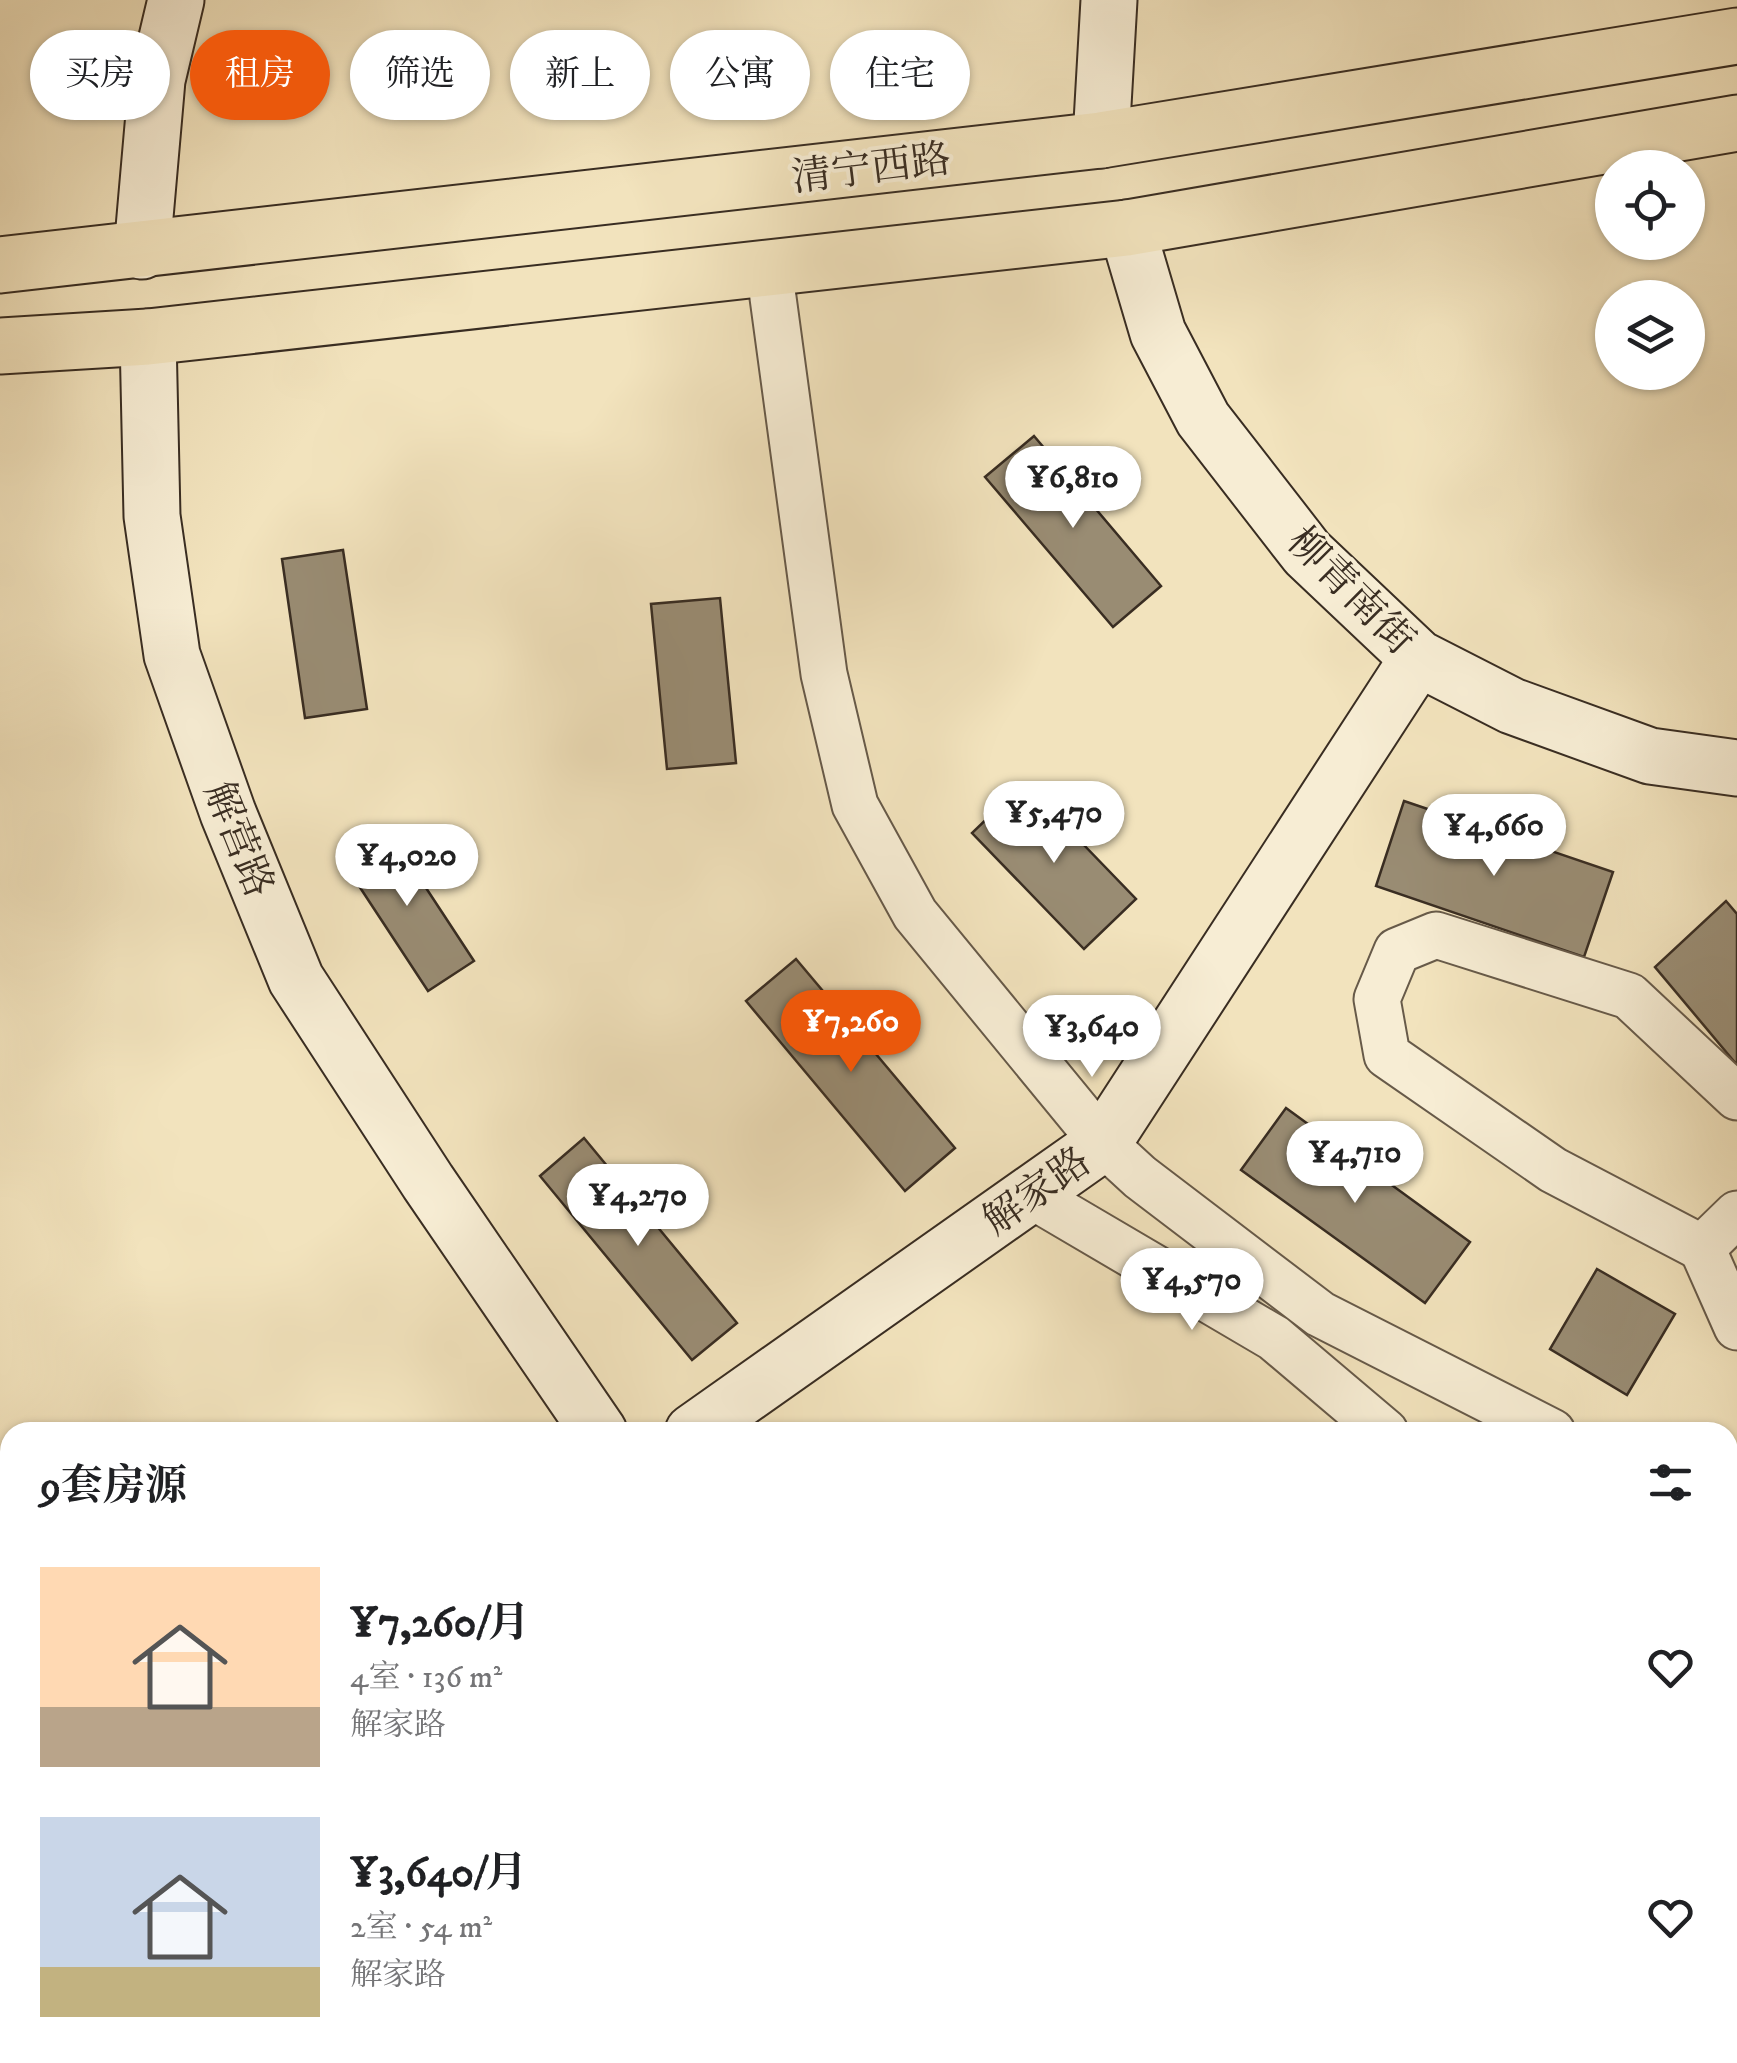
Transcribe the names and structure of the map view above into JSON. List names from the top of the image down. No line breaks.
{"streets":{"main road":["清宁西路"],"street":["柳青南街","解营路","解家路"]},"crossings":[["柳青南街","解家路"]],"page":{"chip":["买房","租房","筛选","新上","公寓","住宅"],"price":["¥6,810","¥5,470","¥4,660","¥4,020","¥7,260","¥3,640","¥4,710","¥4,270","¥4,570"],"heading":"9套房源","list":[{"name":"¥7,260/月","note":"4室 · 136 m² · 解家路"},{"name":"¥3,640/月","note":"2室 · 54 m² · 解家路"}]}}
